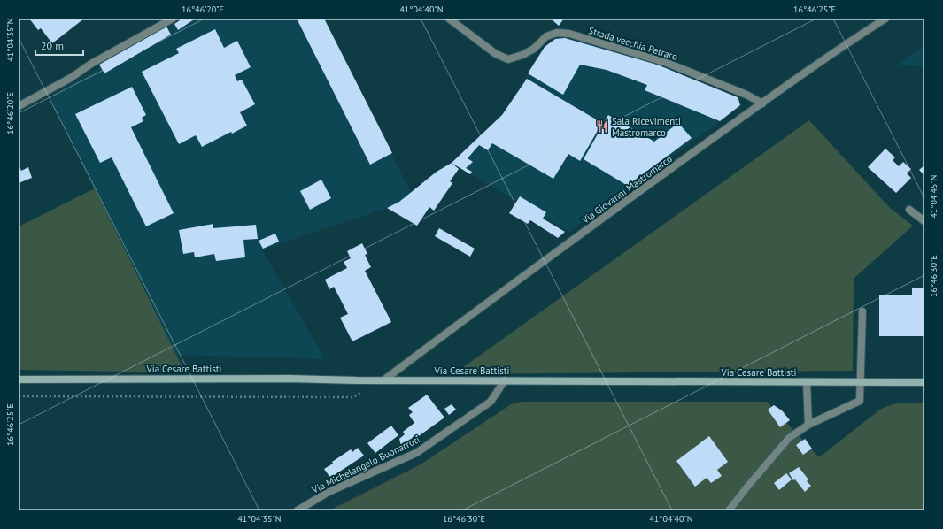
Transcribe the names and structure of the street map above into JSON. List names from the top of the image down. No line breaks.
{"streets":{"street":["Strada vecchia Petraro","Via Giovanni Mastromarco","Via Cesare Battisti","Via Michelangelo Buonarroti"]},"crossings":[["Strada vecchia Petraro","Via Giovanni Mastromarco"],["Via Giovanni Mastromarco","Via Cesare Battisti"],["Via Cesare Battisti","Via Michelangelo Buonarroti"]],"places":{"restaurant":["Sala Ricevimenti Mastromarco"]},"scale_bar":"20 m","coordinates":["16°46'20\"E","41°04'40\"N","16°46'25\"E","41°04'35\"N","41°04'45\"N","16°46'30\"E"]}
